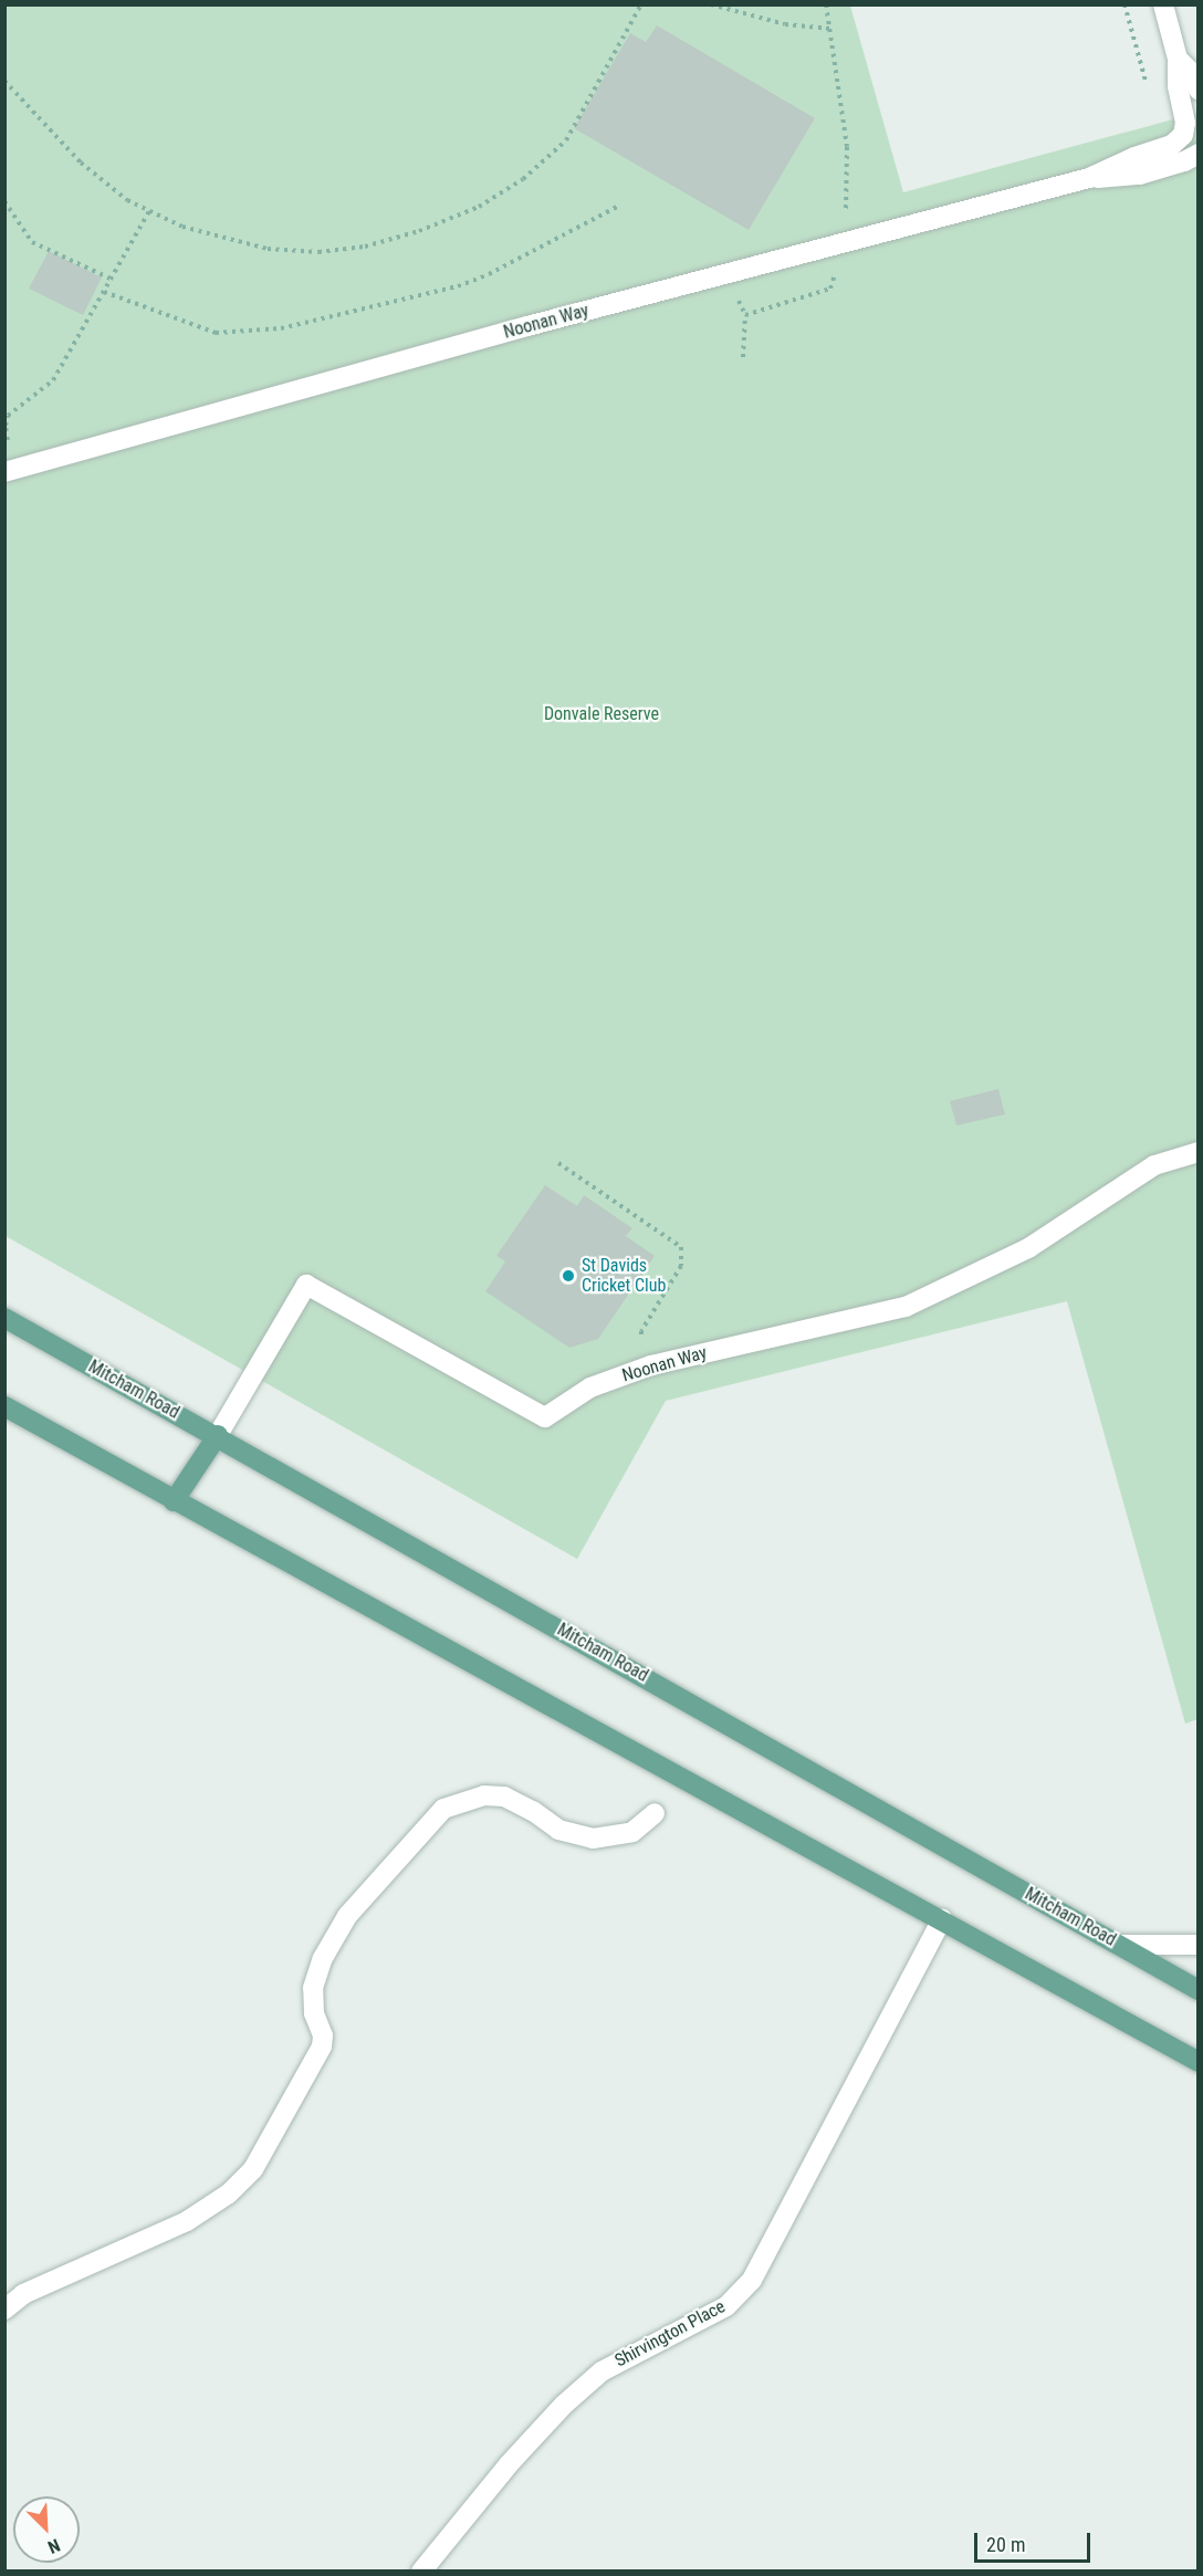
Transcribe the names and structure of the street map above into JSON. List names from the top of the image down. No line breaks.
{"streets":{"main road":["Mitcham Road"],"street":["Noonan Way","Shirvington Place"]},"crossings":[["Noonan Way","Mitcham Road"]],"parks":["Donvale Reserve"],"places":["St Davids Cricket Club"],"scale_bar":"20 m","north":"bottom right"}
